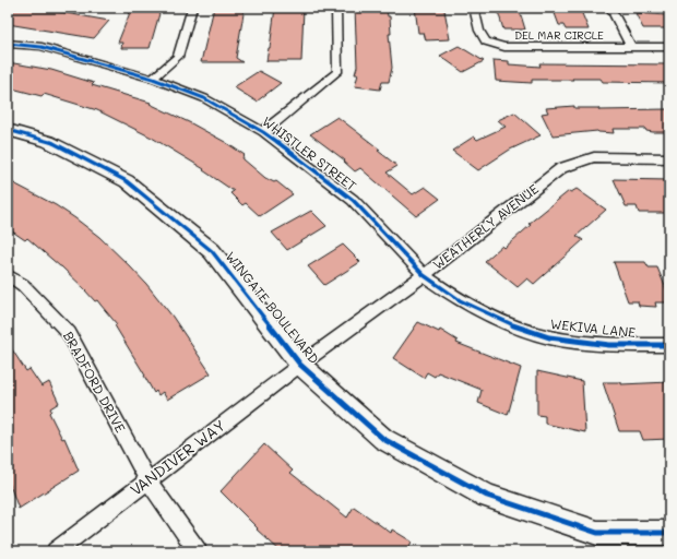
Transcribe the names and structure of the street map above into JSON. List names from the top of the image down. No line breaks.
{"streets":{"street":["DEL MAR CIRCLE","WHISTLER STREET","WEATHERLY AVENUE","WINGATE BOULEVARD","WEKIVA LANE","BRADFORD DRIVE","VANDIVER WAY"]},"crossings":[["WHISTLER STREET","WEATHERLY AVENUE"],["WHISTLER STREET","WEKIVA LANE"],["WEATHERLY AVENUE","WINGATE BOULEVARD"],["WEATHERLY AVENUE","WEKIVA LANE"],["WEATHERLY AVENUE","VANDIVER WAY"],["WINGATE BOULEVARD","VANDIVER WAY"],["BRADFORD DRIVE","VANDIVER WAY"]]}
